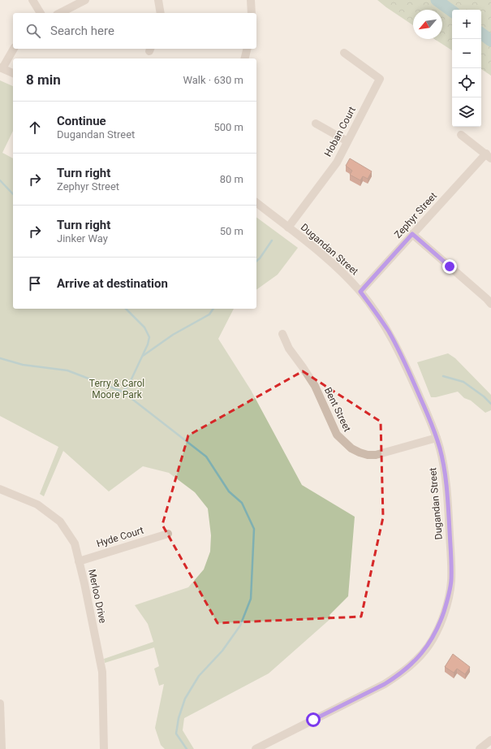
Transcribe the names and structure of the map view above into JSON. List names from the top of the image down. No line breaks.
{"streets":{"street":["Hoban Court","Zephyr Street","Dugandan Street","Bent Street","Hyde Court","Merloo Drive"]},"crossings":[["Hoban Court","Dugandan Street"],["Zephyr Street","Dugandan Street"],["Dugandan Street","Bent Street"],["Hyde Court","Merloo Drive"]],"parks":["Terry & Carol Moore Park"],"north":"bottom left","page":{"map_buttons":["+","−"],"search":"Search here","heading":["8 min","Walk · 630 m"],"list":[["Continue","Dugandan Street","500 m"],["Turn right","Zephyr Street","80 m"],["Turn right","Jinker Way","50 m"],"Arrive at destination"]}}
